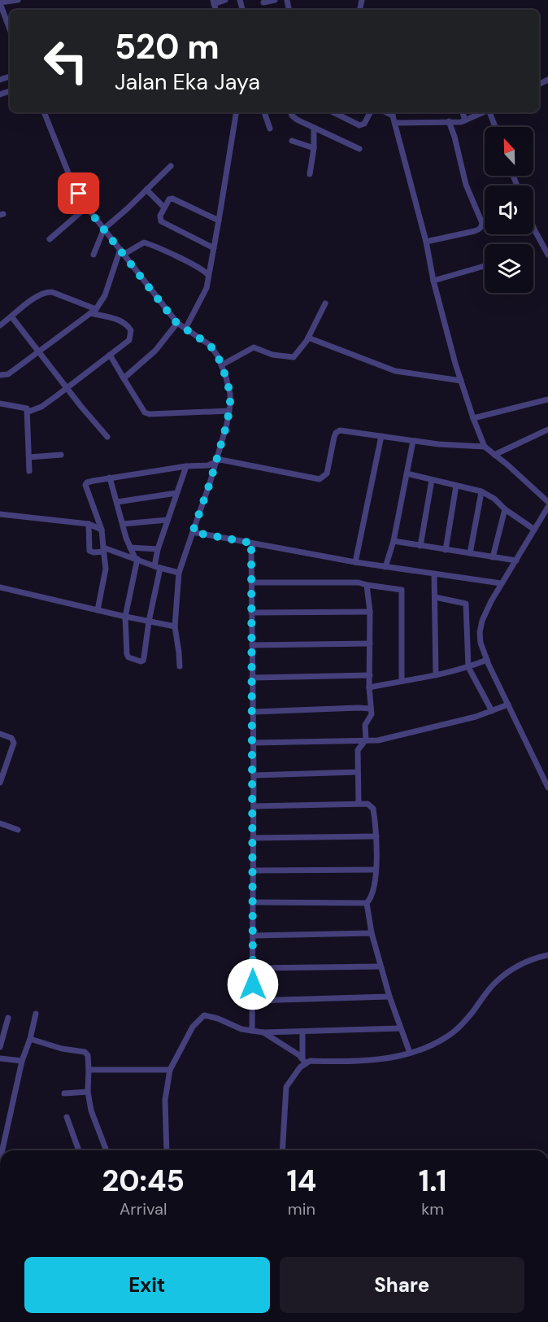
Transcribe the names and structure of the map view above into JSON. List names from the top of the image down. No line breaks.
{"north":"top","page":{"turn":["520 m","Jalan Eka Jaya"],"eta":["20:45","Arrival","14","min","1.1","km"],"buttons":["Exit","Share"]}}
